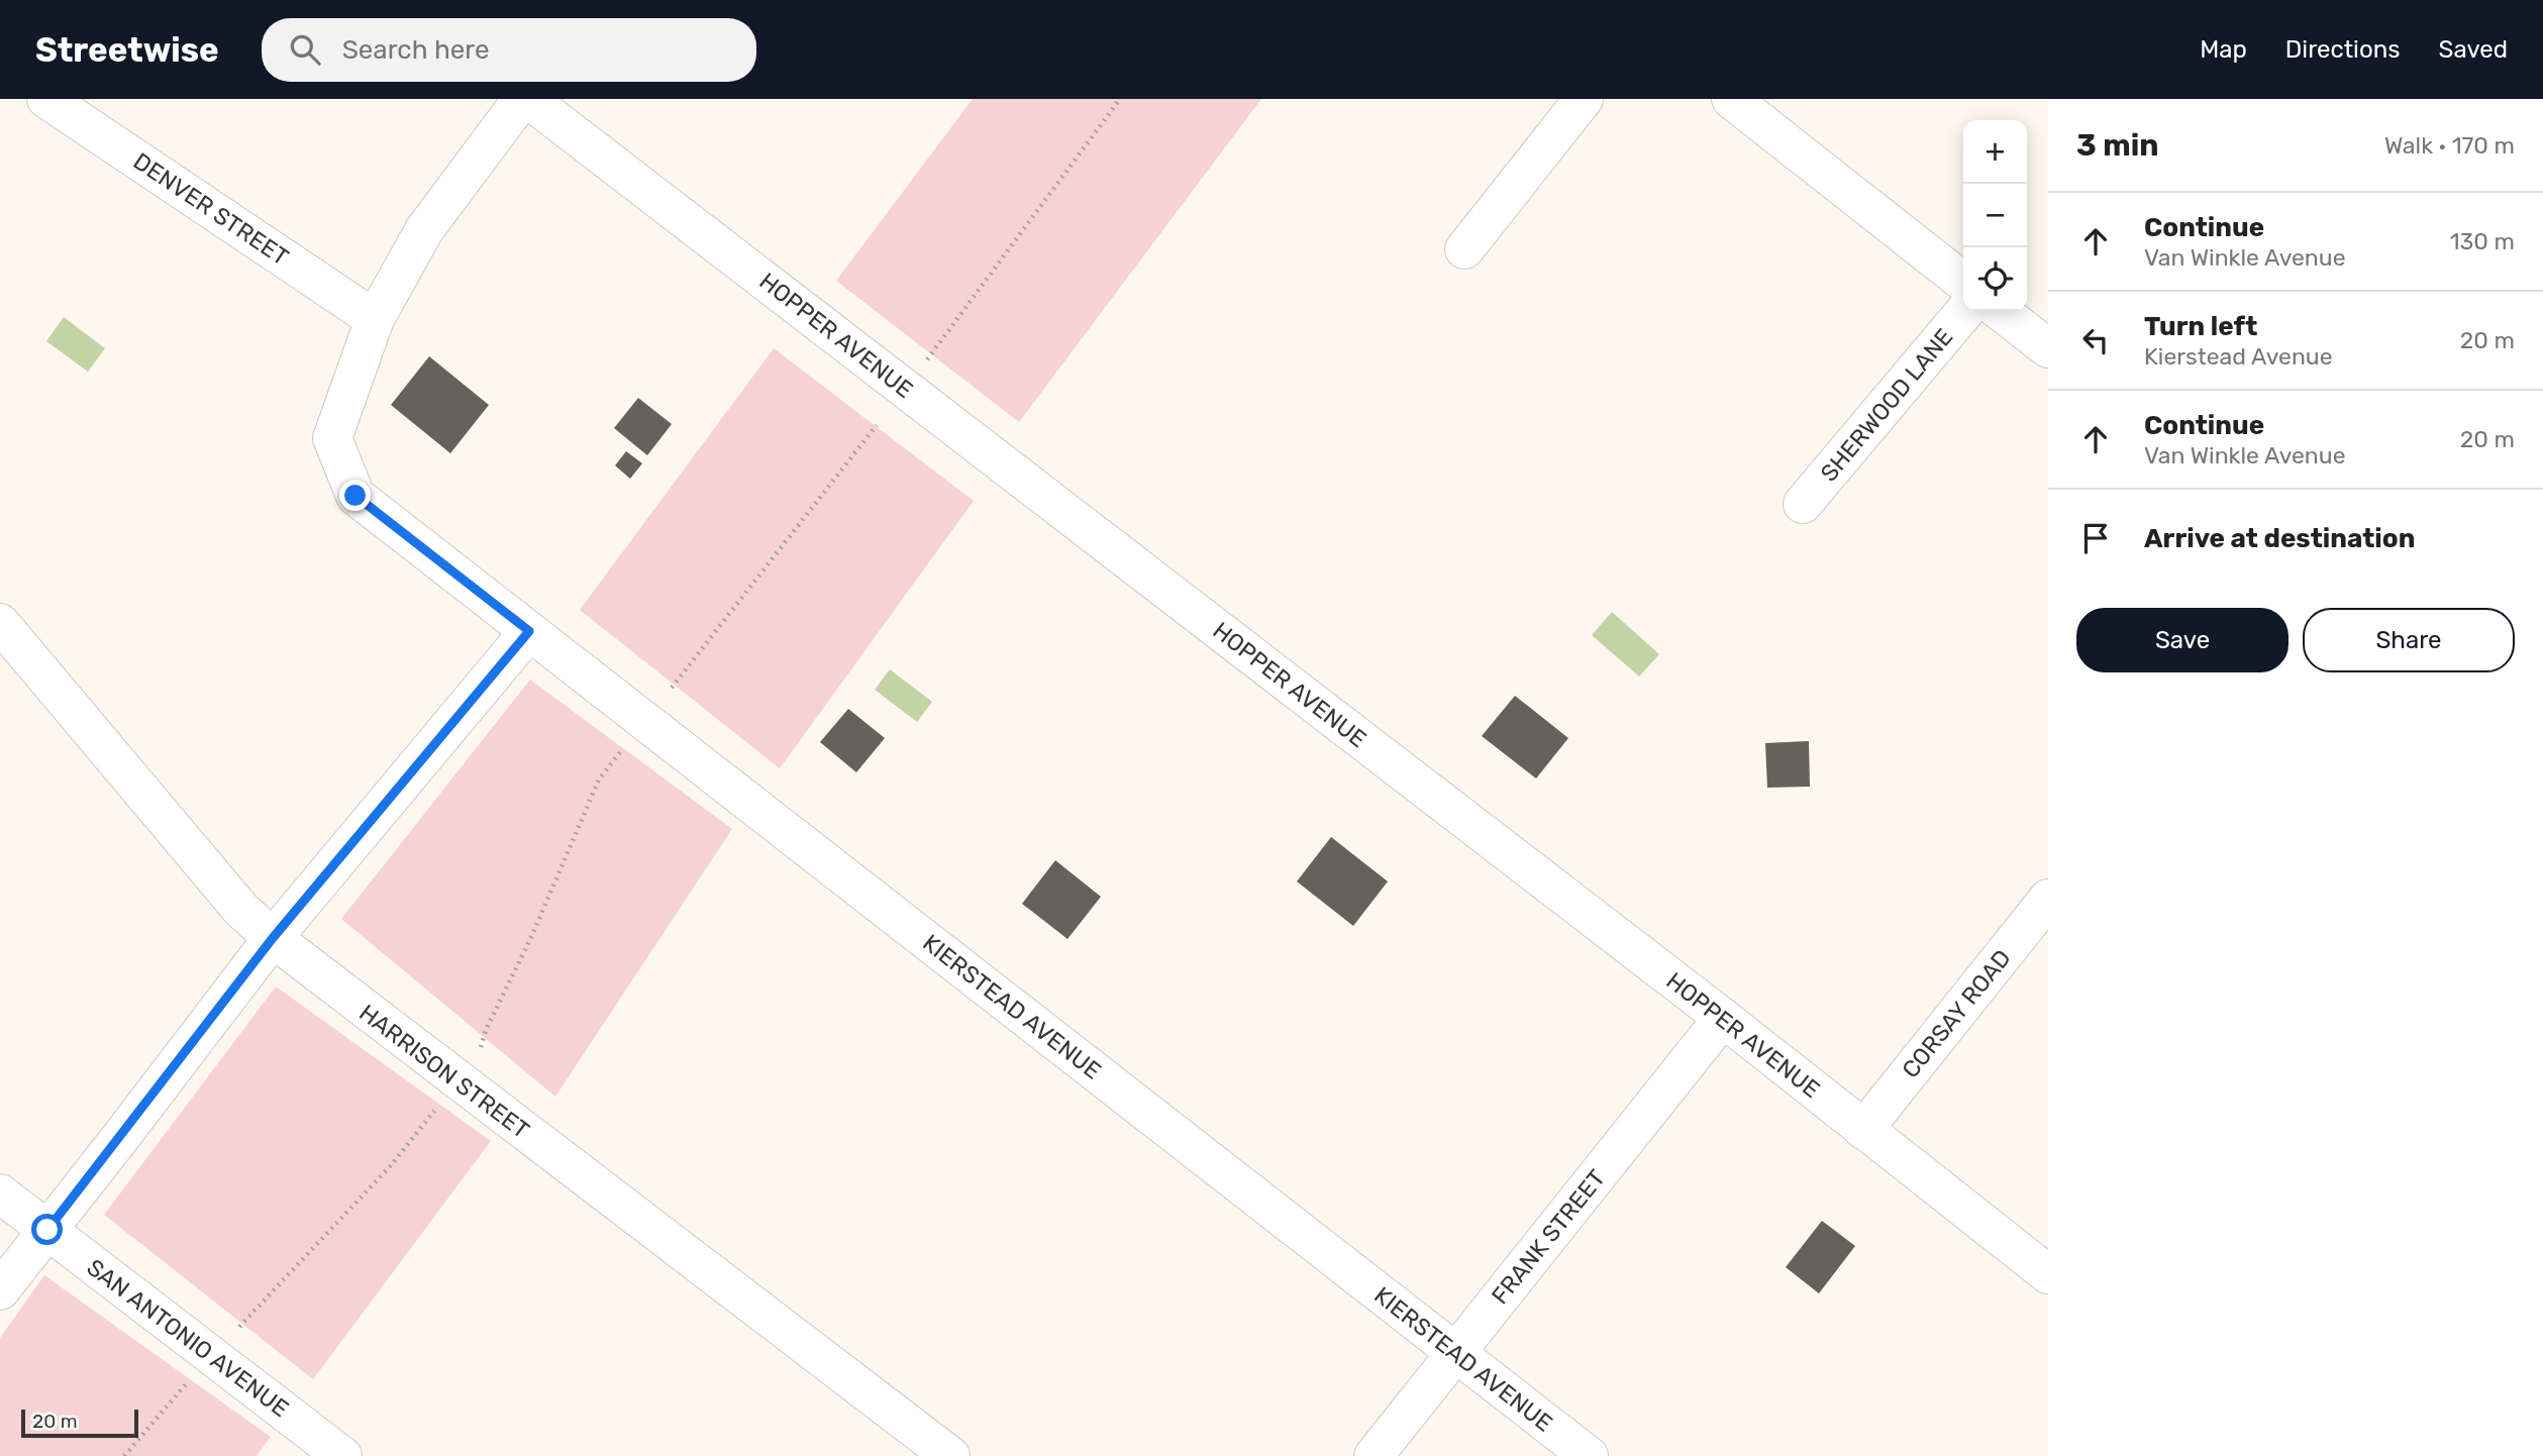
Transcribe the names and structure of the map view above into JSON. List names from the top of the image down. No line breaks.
{"streets":{"street":["DENVER STREET","HOPPER AVENUE","SHERWOOD LANE","KIERSTEAD AVENUE","CORSAY ROAD","HARRISON STREET","FRANK STREET","SAN ANTONIO AVENUE"]},"crossings":[["DENVER STREET","KIERSTEAD AVENUE"],["HOPPER AVENUE","CORSAY ROAD"],["HOPPER AVENUE","FRANK STREET"],["KIERSTEAD AVENUE","FRANK STREET"]],"scale_bar":"20 m","page":{"header":"Streetwise","search":"Search here","nav":["Map","Directions","Saved"],"heading":["3 min","Walk · 170 m"],"map_buttons":["+","−"],"list":[["Continue","Van Winkle Avenue","130 m"],["Turn left","Kierstead Avenue","20 m"],["Continue","Van Winkle Avenue","20 m"],"Arrive at destination"],"buttons":["Save","Share"],"scale":"20 m"}}
